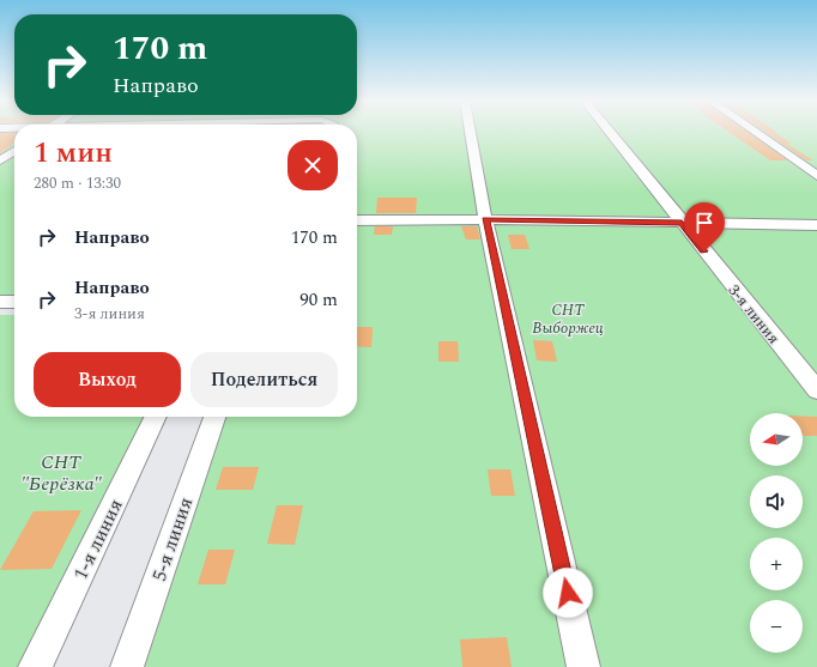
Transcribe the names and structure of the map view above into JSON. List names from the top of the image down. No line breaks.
{"streets":{"street":["3-я линия","1-я линия","5-я линия"]},"parks":["СНТ Выборжец","СНТ \"Берёзка\""],"north":"left","page":{"turn":["170 m","Направо"],"heading":["1 мин","280 m · 13:30"],"list":[{"name":"Направо","value":"170 m"},{"name":"Направо","note":"3-я линия","value":"90 m"}],"buttons":["Выход","Поделиться"],"map_buttons":["+","−"]}}
